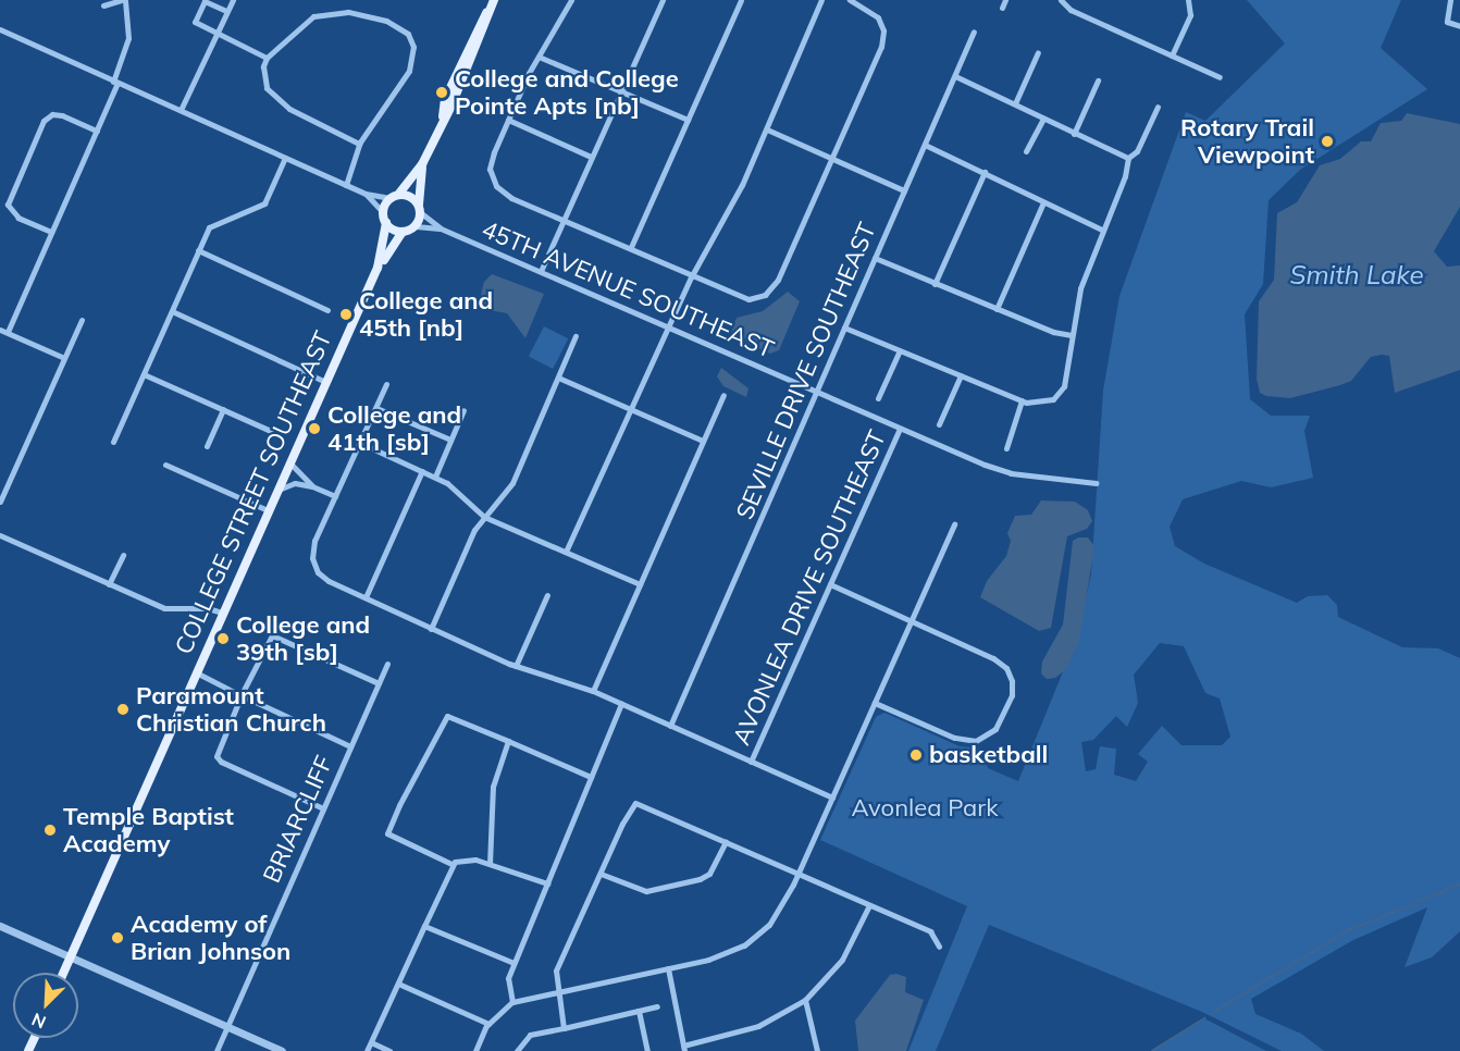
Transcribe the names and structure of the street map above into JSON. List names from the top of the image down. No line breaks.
{"streets":{"main road":["COLLEGE STREET SOUTHEAST"],"street":["45TH AVENUE SOUTHEAST","SEVILLE DRIVE SOUTHEAST","AVONLEA DRIVE SOUTHEAST","BRIARCLIFF"]},"crossings":[["45TH AVENUE SOUTHEAST","SEVILLE DRIVE SOUTHEAST"],["45TH AVENUE SOUTHEAST","COLLEGE STREET SOUTHEAST"],["45TH AVENUE SOUTHEAST","AVONLEA DRIVE SOUTHEAST"]],"water":["Smith Lake"],"parks":["Avonlea Park"],"places":["College and College Pointe Apts [nb]","Rotary Trail Viewpoint","College and 45th [nb]","College and 41th [sb]","College and 39th [sb]","Paramount Christian Church","basketball","Temple Baptist Academy","Academy of Brian Johnson"],"north":"bottom left"}
